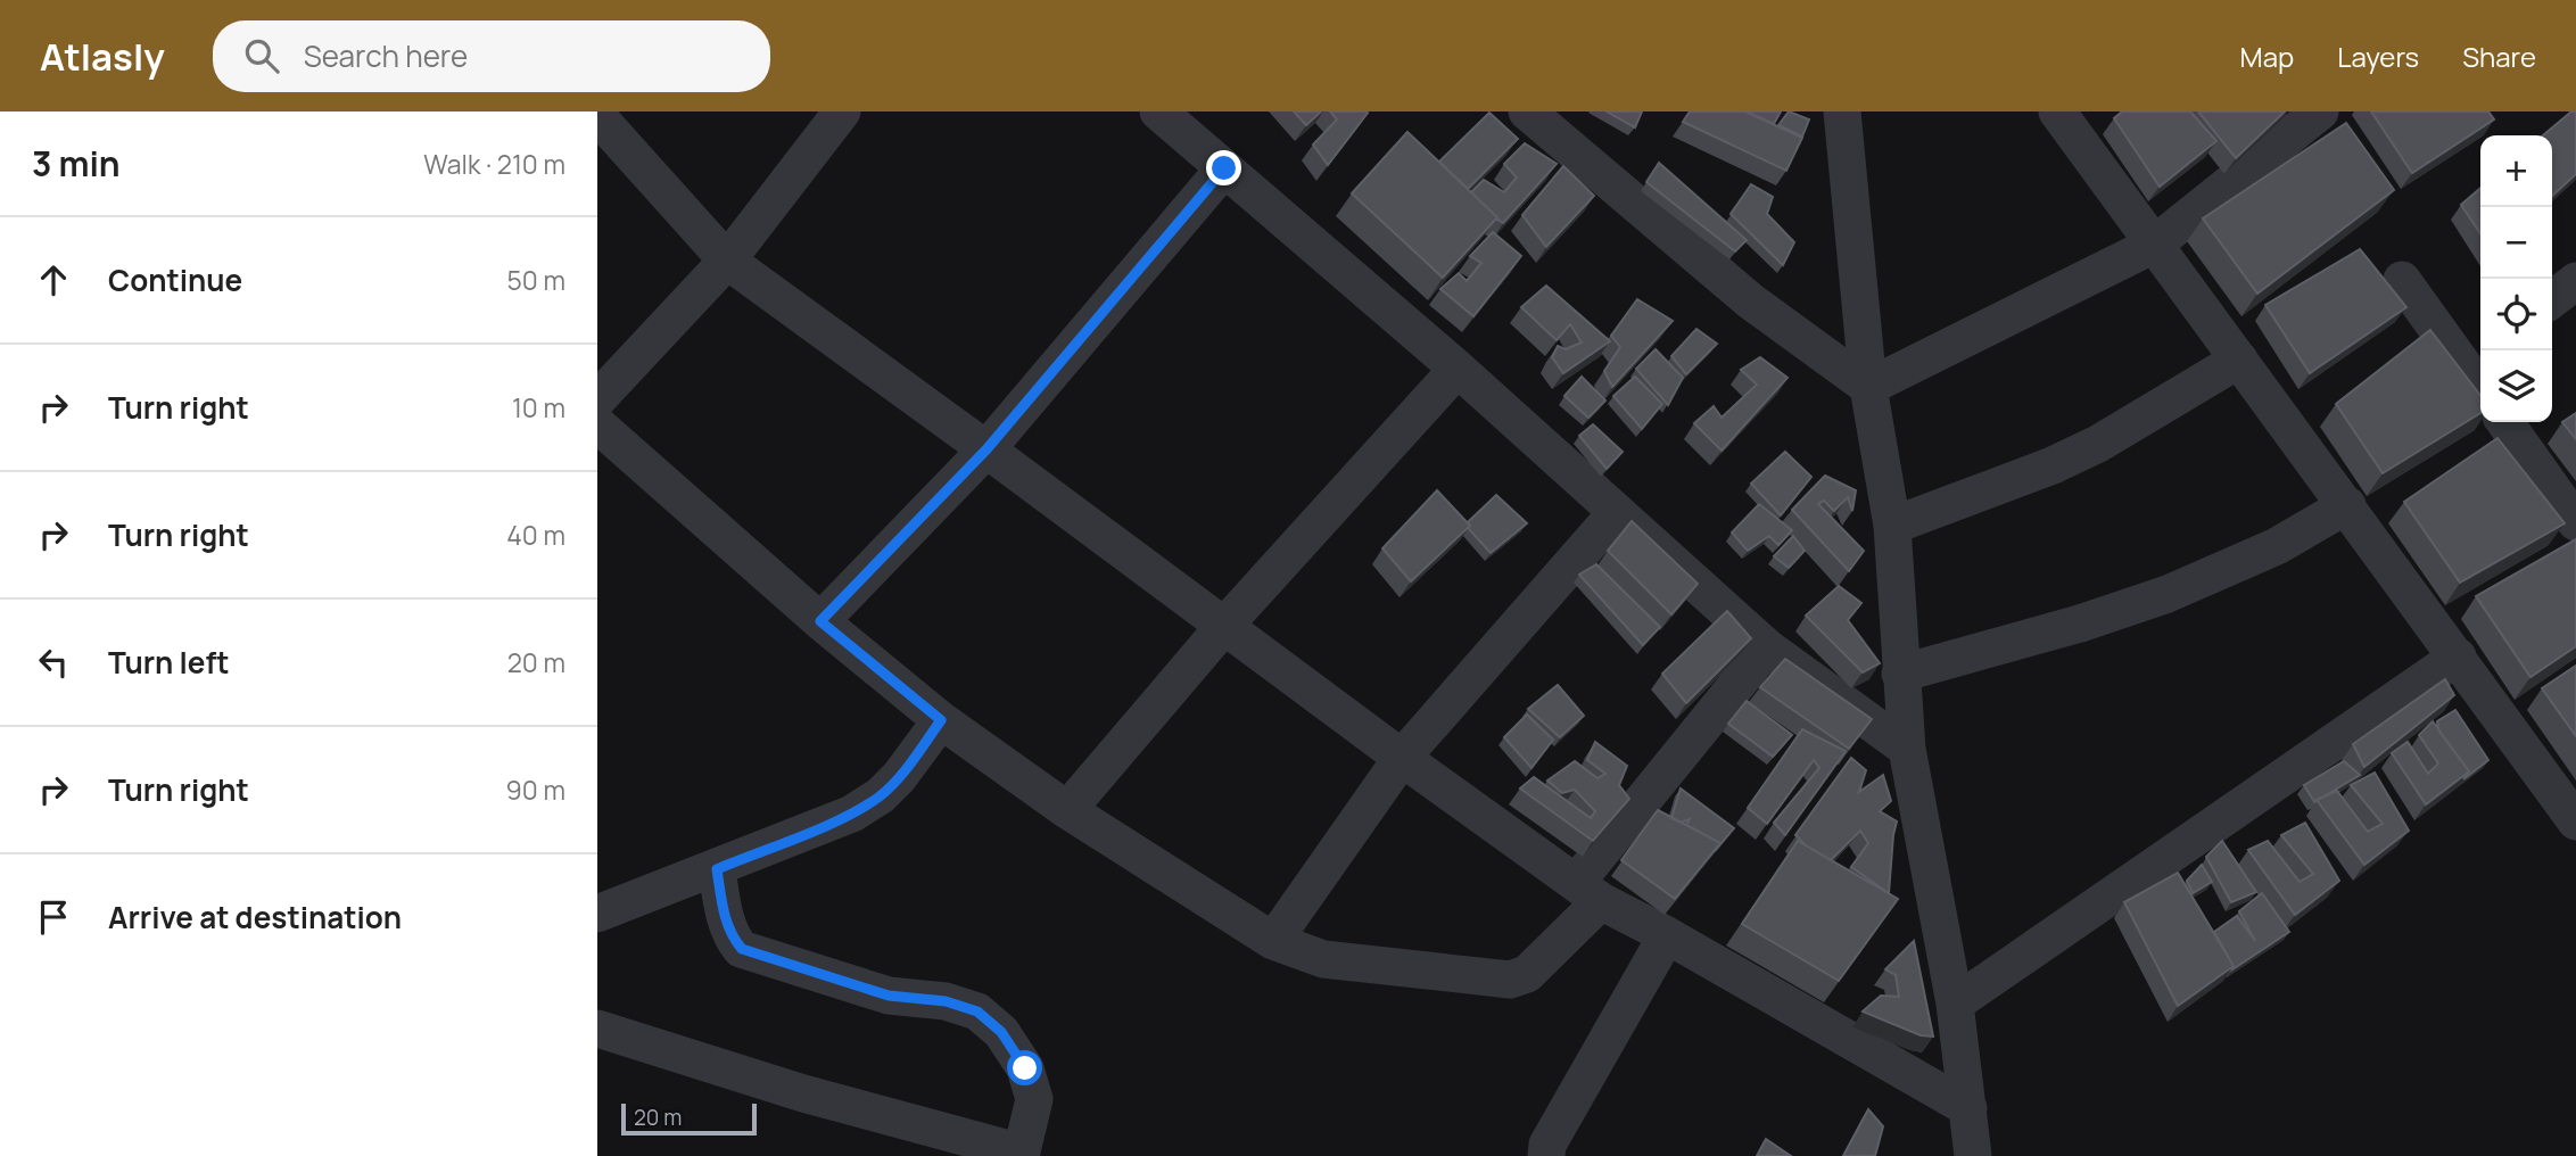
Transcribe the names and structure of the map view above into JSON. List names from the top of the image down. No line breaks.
{"scale_bar":"20 m","page":{"header":"Atlasly","search":"Search here","nav":["Map","Layers","Share"],"heading":["3 min","Walk · 210 m"],"map_buttons":["+","−"],"list":[["Continue","50 m"],["Turn right","10 m"],["Turn right","40 m"],["Turn left","20 m"],["Turn right","90 m"],"Arrive at destination"],"scale":"20 m"}}
